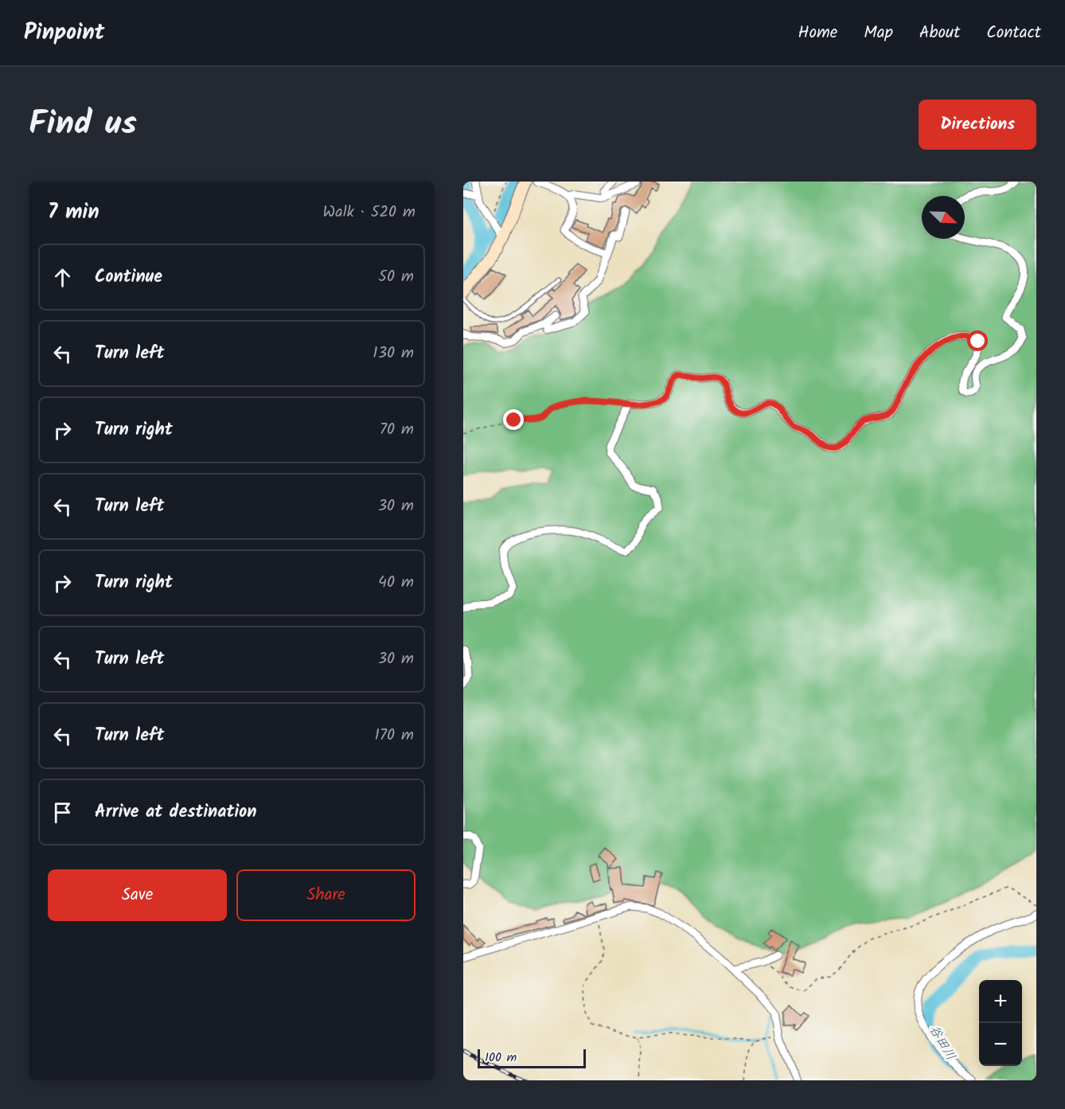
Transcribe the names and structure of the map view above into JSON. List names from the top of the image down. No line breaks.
{"water":["谷田川"],"scale_bar":"100 m","north":"bottom right","page":{"header":"Pinpoint","nav":["Home","Map","About","Contact"],"title":"Find us","buttons":["Directions",["Save","Share"]],"heading":["7 min","Walk · 520 m"],"list":[["Continue","50 m"],["Turn left","130 m"],["Turn right","70 m"],["Turn left","30 m"],["Turn right","40 m"],["Turn left","30 m"],["Turn left","170 m"],"Arrive at destination"],"map_buttons":["+","−"],"scale":"100 m"}}
